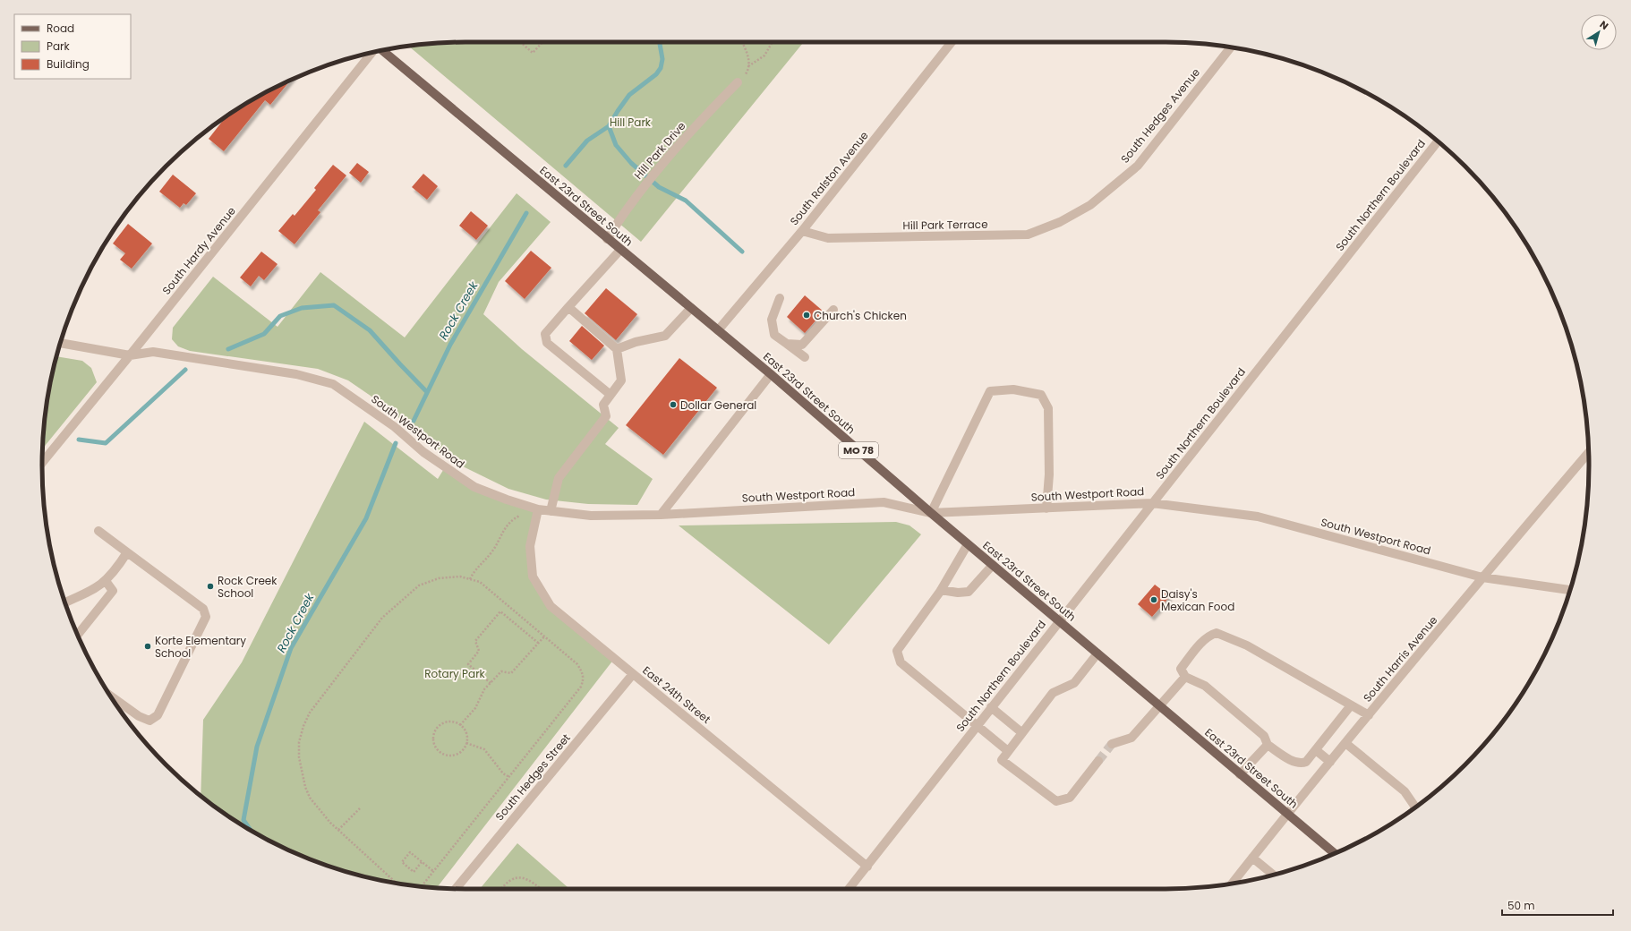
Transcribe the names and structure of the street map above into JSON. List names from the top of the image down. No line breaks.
{"streets":{"main road":["East 23rd Street South","MO 78"],"street":["South Hedges Avenue","Hill Park Drive","South Ralston Avenue","South Northern Boulevard","Hill Park Terrace","South Hardy Avenue","South Westport Road","South Harris Avenue","East 24th Street","South Hedges Street"]},"crossings":[["South Hedges Avenue","Hill Park Terrace"],["Hill Park Drive","East 23rd Street South"],["South Ralston Avenue","East 23rd Street South"],["South Ralston Avenue","Hill Park Terrace"],["South Northern Boulevard","East 23rd Street South"],["South Northern Boulevard","South Westport Road"],["South Northern Boulevard","East 24th Street"],["East 23rd Street South","South Westport Road"],["East 23rd Street South","South Harris Avenue"],["South Hardy Avenue","South Westport Road"],["South Westport Road","South Harris Avenue"],["South Westport Road","East 24th Street"],["East 24th Street","South Hedges Street"]],"water":["Rock Creek"],"parks":["Hill Park","Rotary Park"],"places":["Church's Chicken","Dollar General","Rock Creek School","Daisy's Mexican Food","Korte Elementary School"],"legend":["Road","Park","Building"],"scale_bar":"50 m","north":"top right"}
